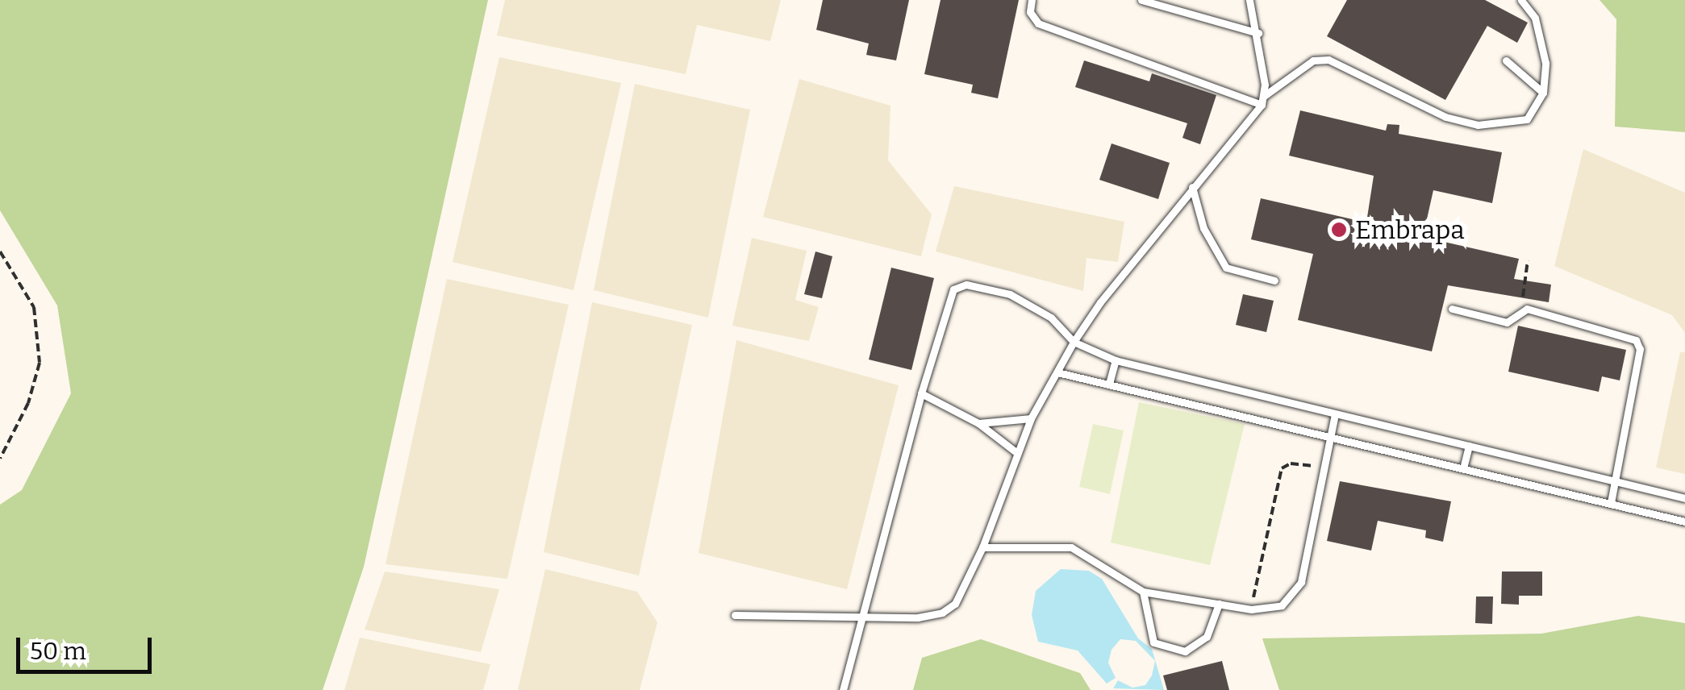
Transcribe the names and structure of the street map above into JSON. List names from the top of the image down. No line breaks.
{"places":["Embrapa"],"scale_bar":"50 m"}
